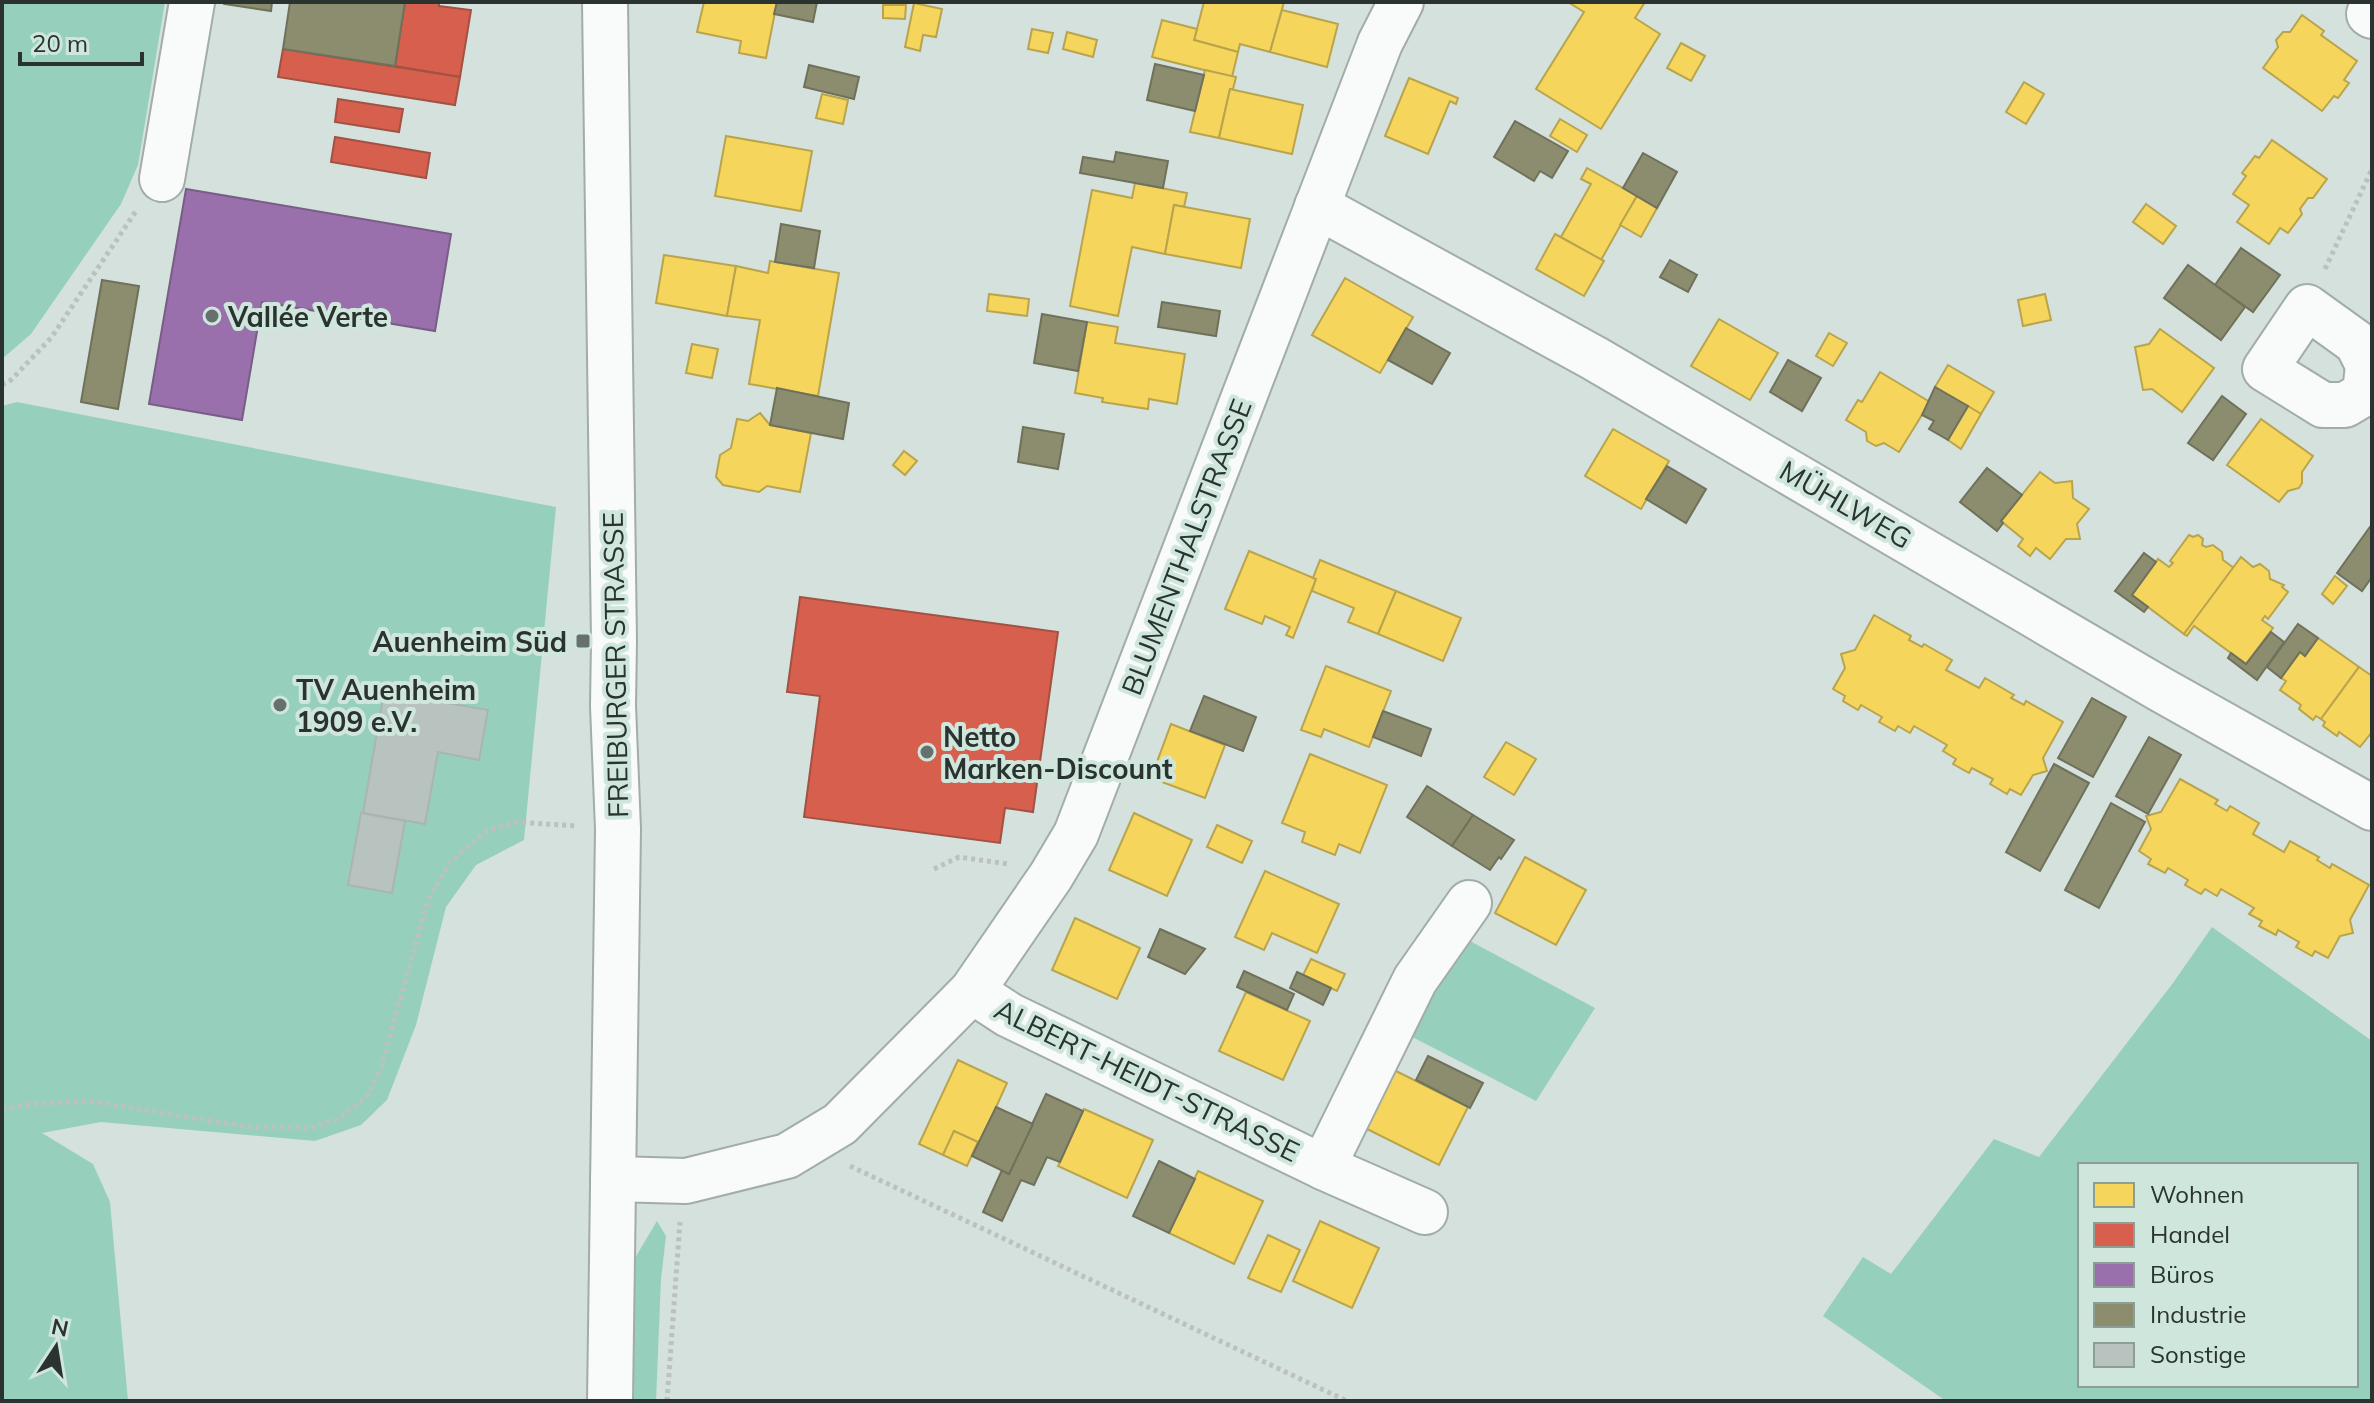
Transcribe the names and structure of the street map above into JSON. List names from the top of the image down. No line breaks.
{"streets":{"street":["MÜHLWEG","BLUMENTHALSTRASSE","FREIBURGER STRASSE","ALBERT-HEIDT-STRASSE"]},"crossings":[["MÜHLWEG","BLUMENTHALSTRASSE"],["BLUMENTHALSTRASSE","FREIBURGER STRASSE"],["BLUMENTHALSTRASSE","ALBERT-HEIDT-STRASSE"]],"places":{"other":["Vallée Verte","TV Auenheim 1909 e.V.","Netto Marken-Discount"],"transit":["Auenheim Süd"]},"legend":["Wohnen","Handel","Büros","Industrie","Sonstige"],"scale_bar":"20 m","north":"top"}
